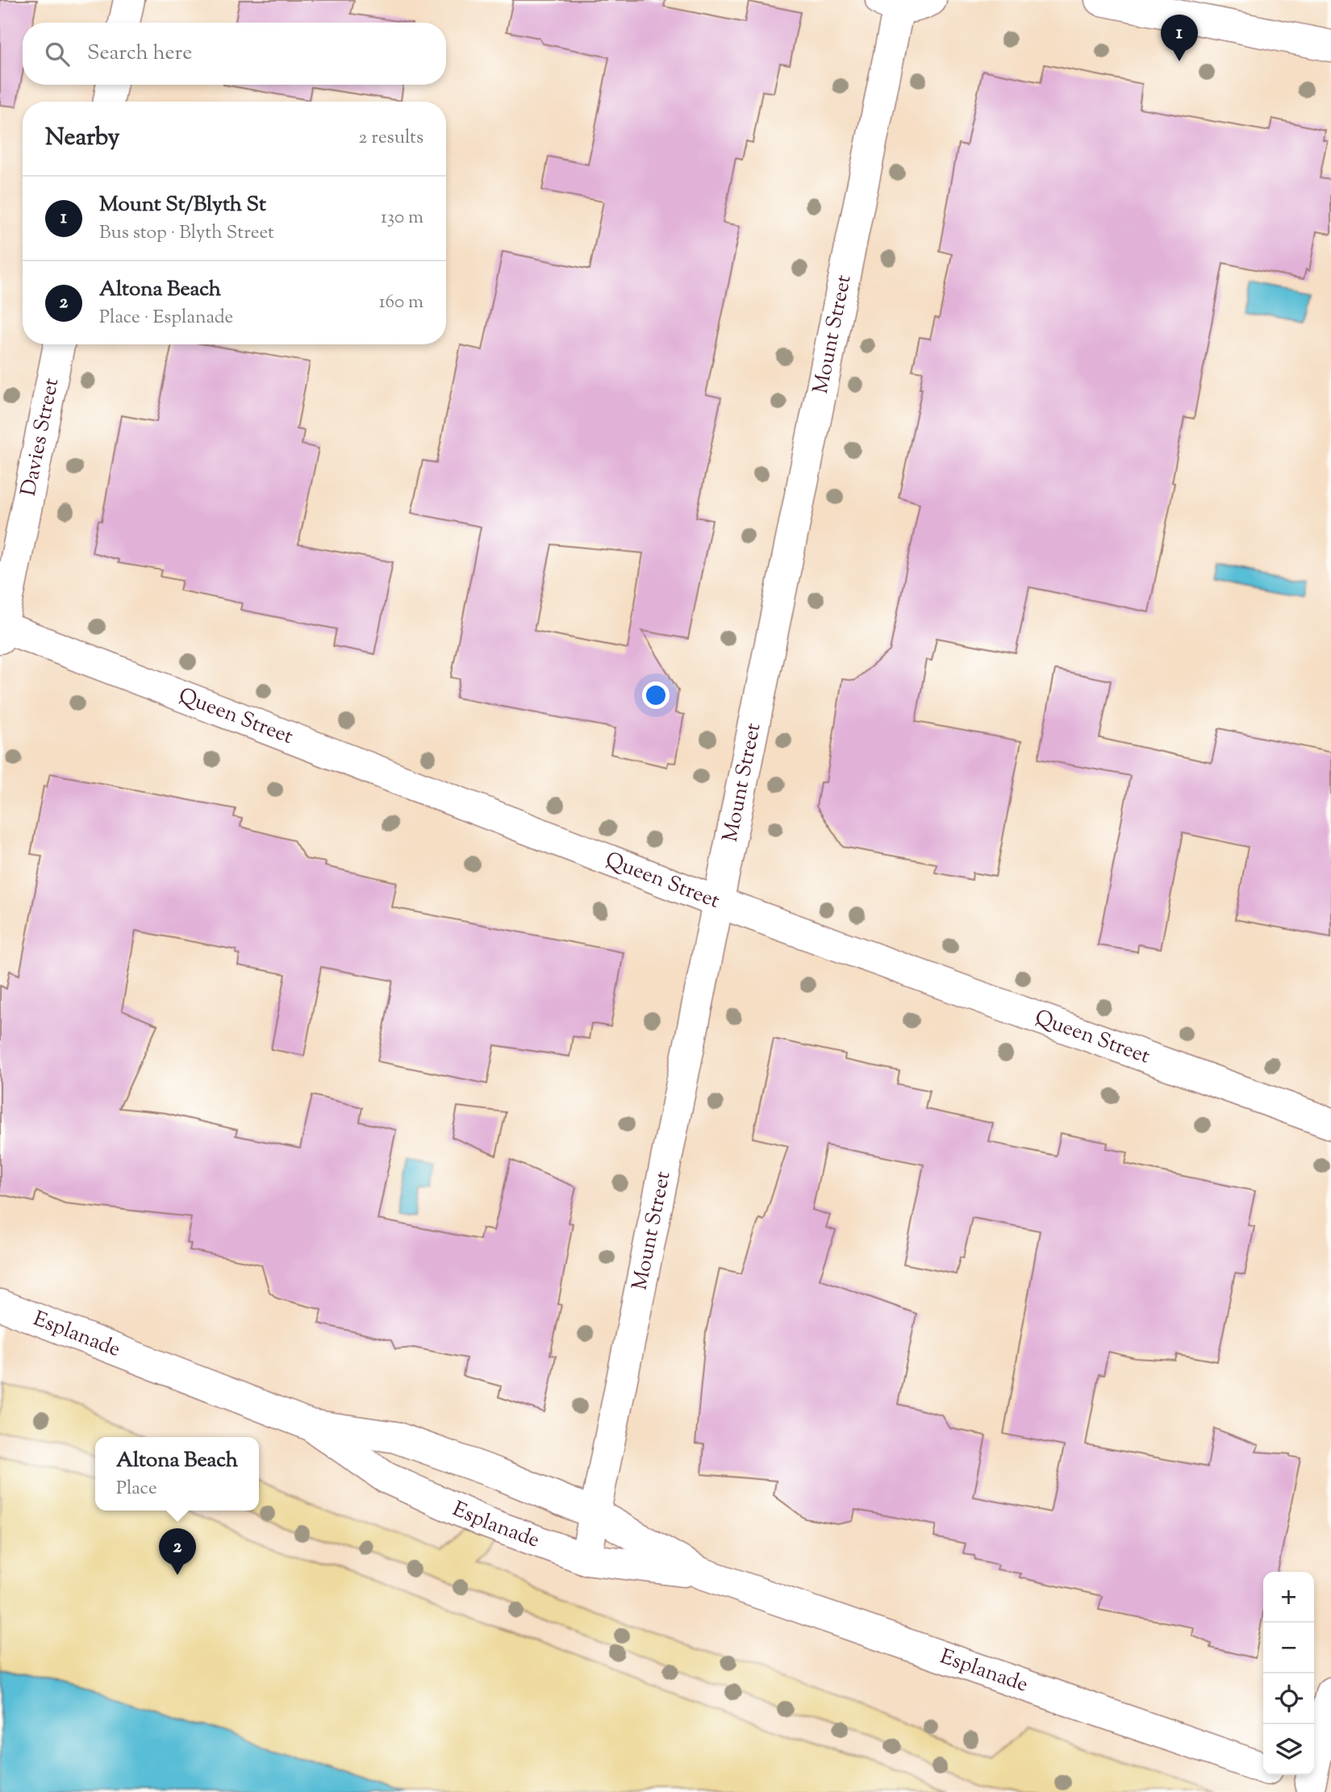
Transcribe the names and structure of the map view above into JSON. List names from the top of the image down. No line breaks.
{"streets":{"street":["Mount Street","Davies Street","Queen Street","Esplanade"]},"crossings":[["Mount Street","Queen Street"],["Mount Street","Esplanade"],["Davies Street","Queen Street"]],"page":{"pins":["1","2"],"search":"Search here","heading":["Nearby","2 results"],"list":[{"mark":"1","name":"Mount St/Blyth St","note":"Bus stop · Blyth Street","value":"130 m"},{"mark":"2","name":"Altona Beach","note":"Place · Esplanade","value":"160 m"}],"popup":["Altona Beach","Place"],"map_buttons":["+","−"]}}
